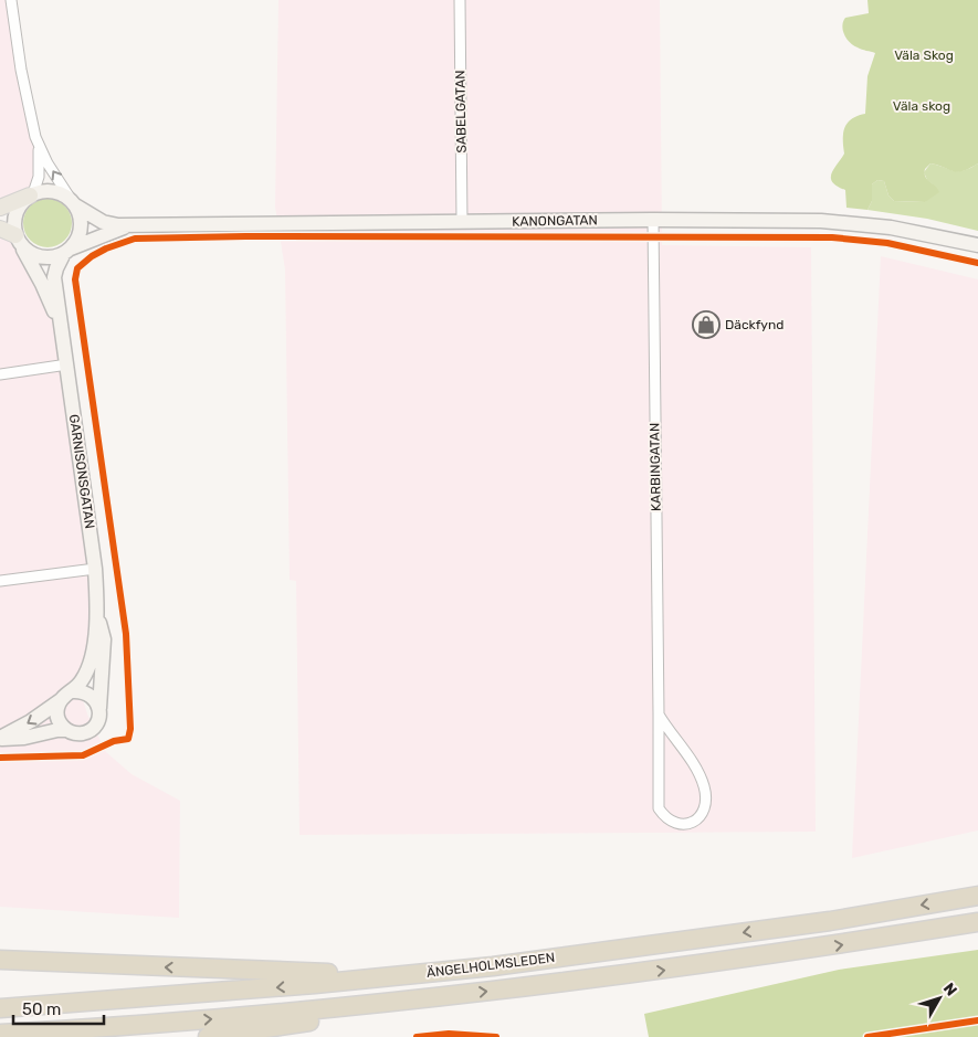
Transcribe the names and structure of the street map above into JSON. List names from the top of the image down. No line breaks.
{"streets":{"highway":["ÄNGELHOLMSLEDEN"],"street":["SABELGATAN","KANONGATAN","KARBINGATAN","GARNISONSGATAN"]},"crossings":[["SABELGATAN","KANONGATAN"],["KANONGATAN","KARBINGATAN"],["KANONGATAN","GARNISONSGATAN"]],"parks":["Väla Skog","Väla skog"],"places":{"shop":["Däckfynd"]},"scale_bar":"50 m","north":"top right"}
